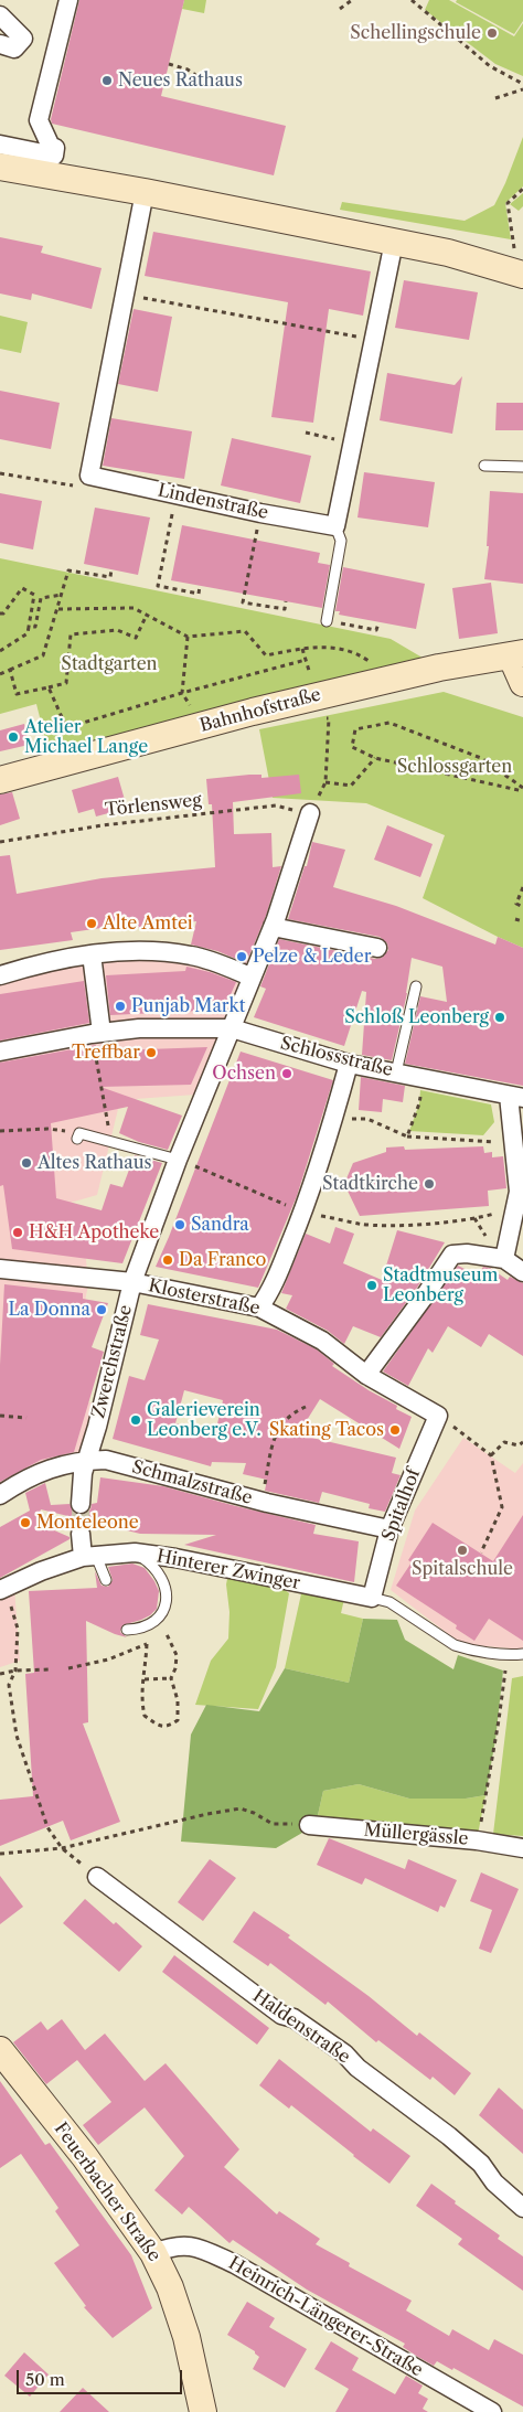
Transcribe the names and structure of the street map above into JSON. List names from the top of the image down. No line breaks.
{"streets":{"street":["Lindenstraße","Bahnhofstraße","Schlossstraße","Klosterstraße","Zwerchstraße","Schmalzstraße","Spitalhof","Hinterer Zwinger","Müllergässle","Haldenstraße","Feuerbacher Straße","Heinrich-Längerer-Straße"],"path":["Törlensweg"]},"crossings":[["Törlensweg","Zwerchstraße"],["Schlossstraße","Zwerchstraße"],["Klosterstraße","Zwerchstraße"],["Klosterstraße","Spitalhof"],["Zwerchstraße","Schmalzstraße"],["Schmalzstraße","Spitalhof"],["Spitalhof","Hinterer Zwinger"],["Feuerbacher Straße","Heinrich-Längerer-Straße"]],"parks":["Stadtgarten","Schlossgarten"],"places":["Schellingschule","Neues Rathaus","Atelier Michael Lange","Alte Amtei","Pelze & Leder","Punjab Markt","Schloß Leonberg","Treffbar","Ochsen","Altes Rathaus","Stadtkirche","Sandra","H&H Apotheke","Da Franco","Stadtmuseum Leonberg","La Donna","Galerieverein Leonberg e.V.","Skating Tacos","Monteleone","Spitalschule"],"scale_bar":"50 m"}
